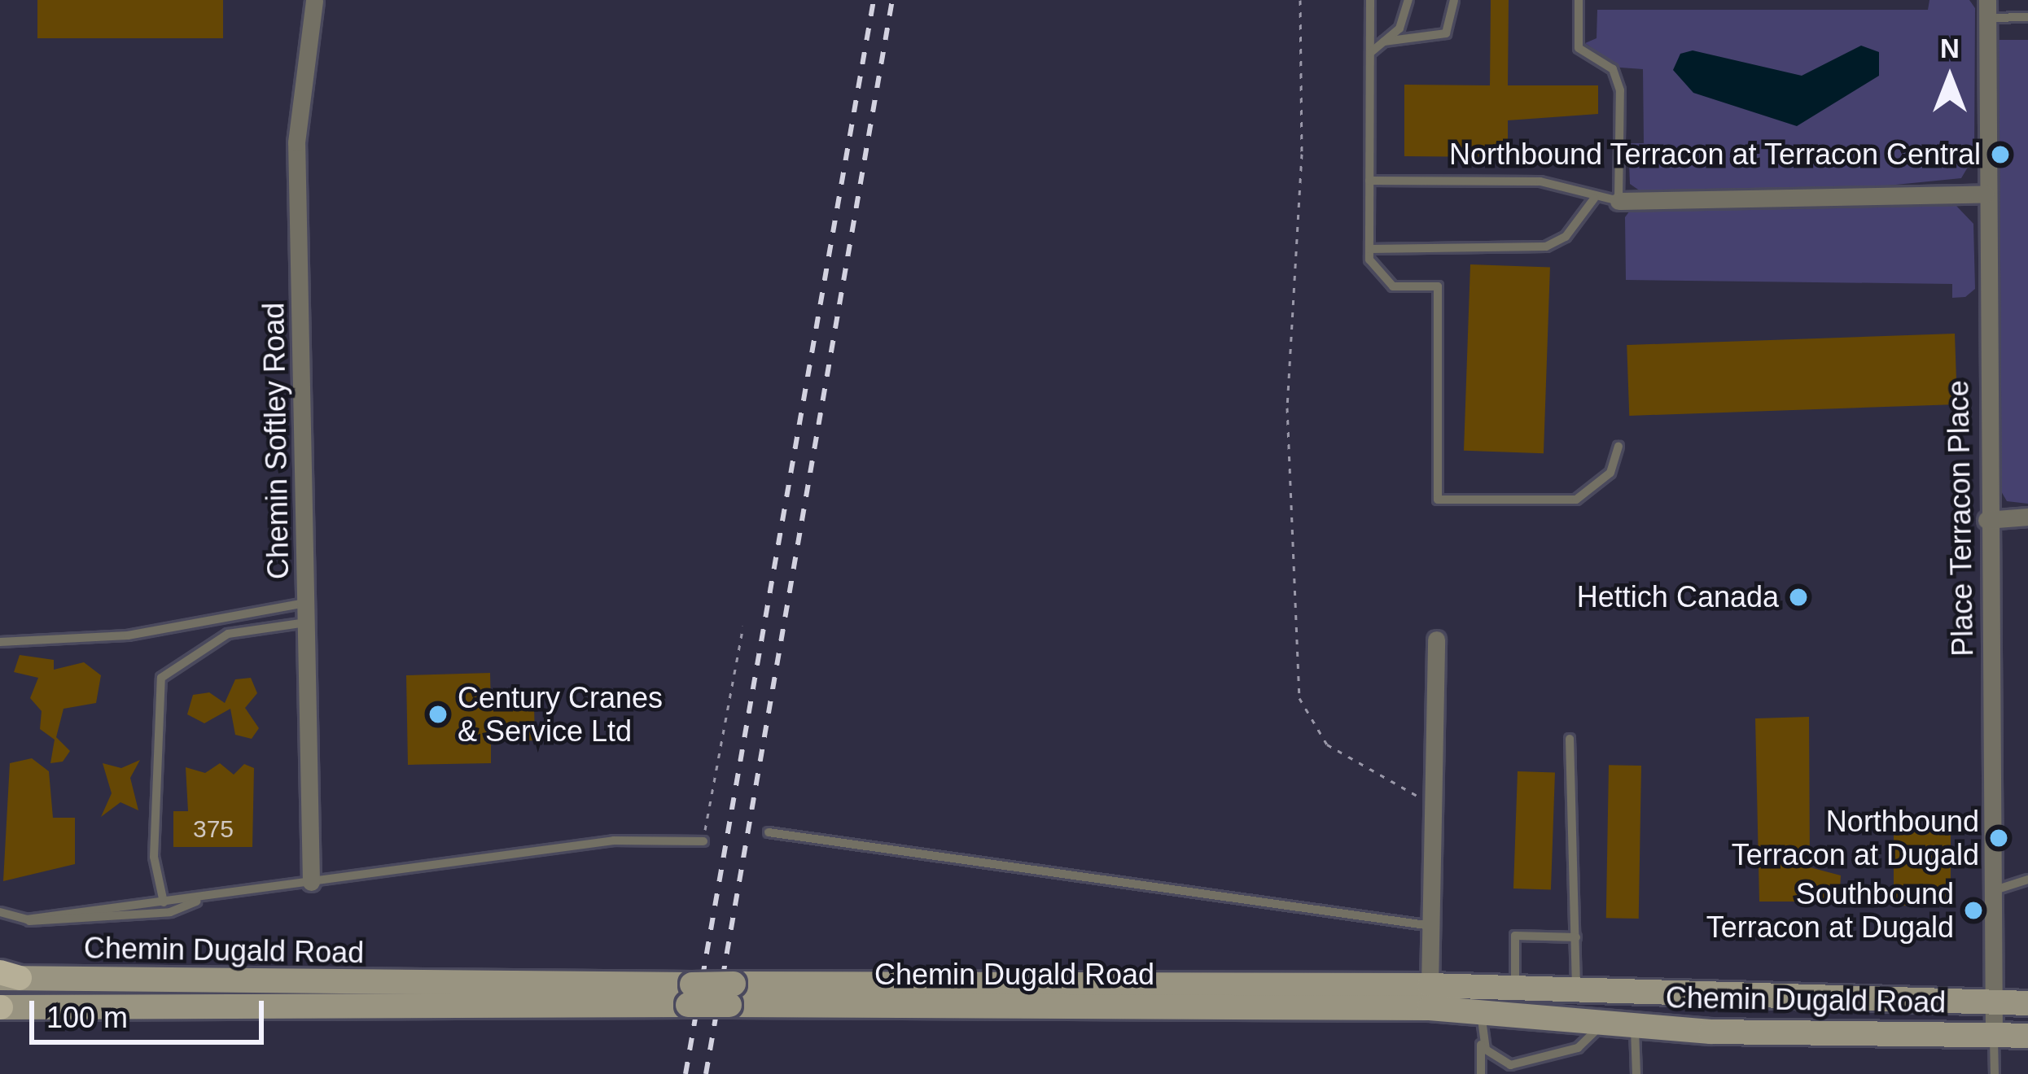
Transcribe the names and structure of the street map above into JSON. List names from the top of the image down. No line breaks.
{"streets":{"main road":["Chemin Dugald Road"],"street":["Chemin Softley Road","Place Terracon Place"]},"crossings":[["Place Terracon Place","Chemin Dugald Road"]],"places":["Northbound Terracon at Terracon Central","Hettich Canada","Century Cranes & Service Ltd","Northbound Terracon at Dugald","Southbound Terracon at Dugald"],"house_numbers":["375"],"scale_bar":"100 m","north":"top"}
